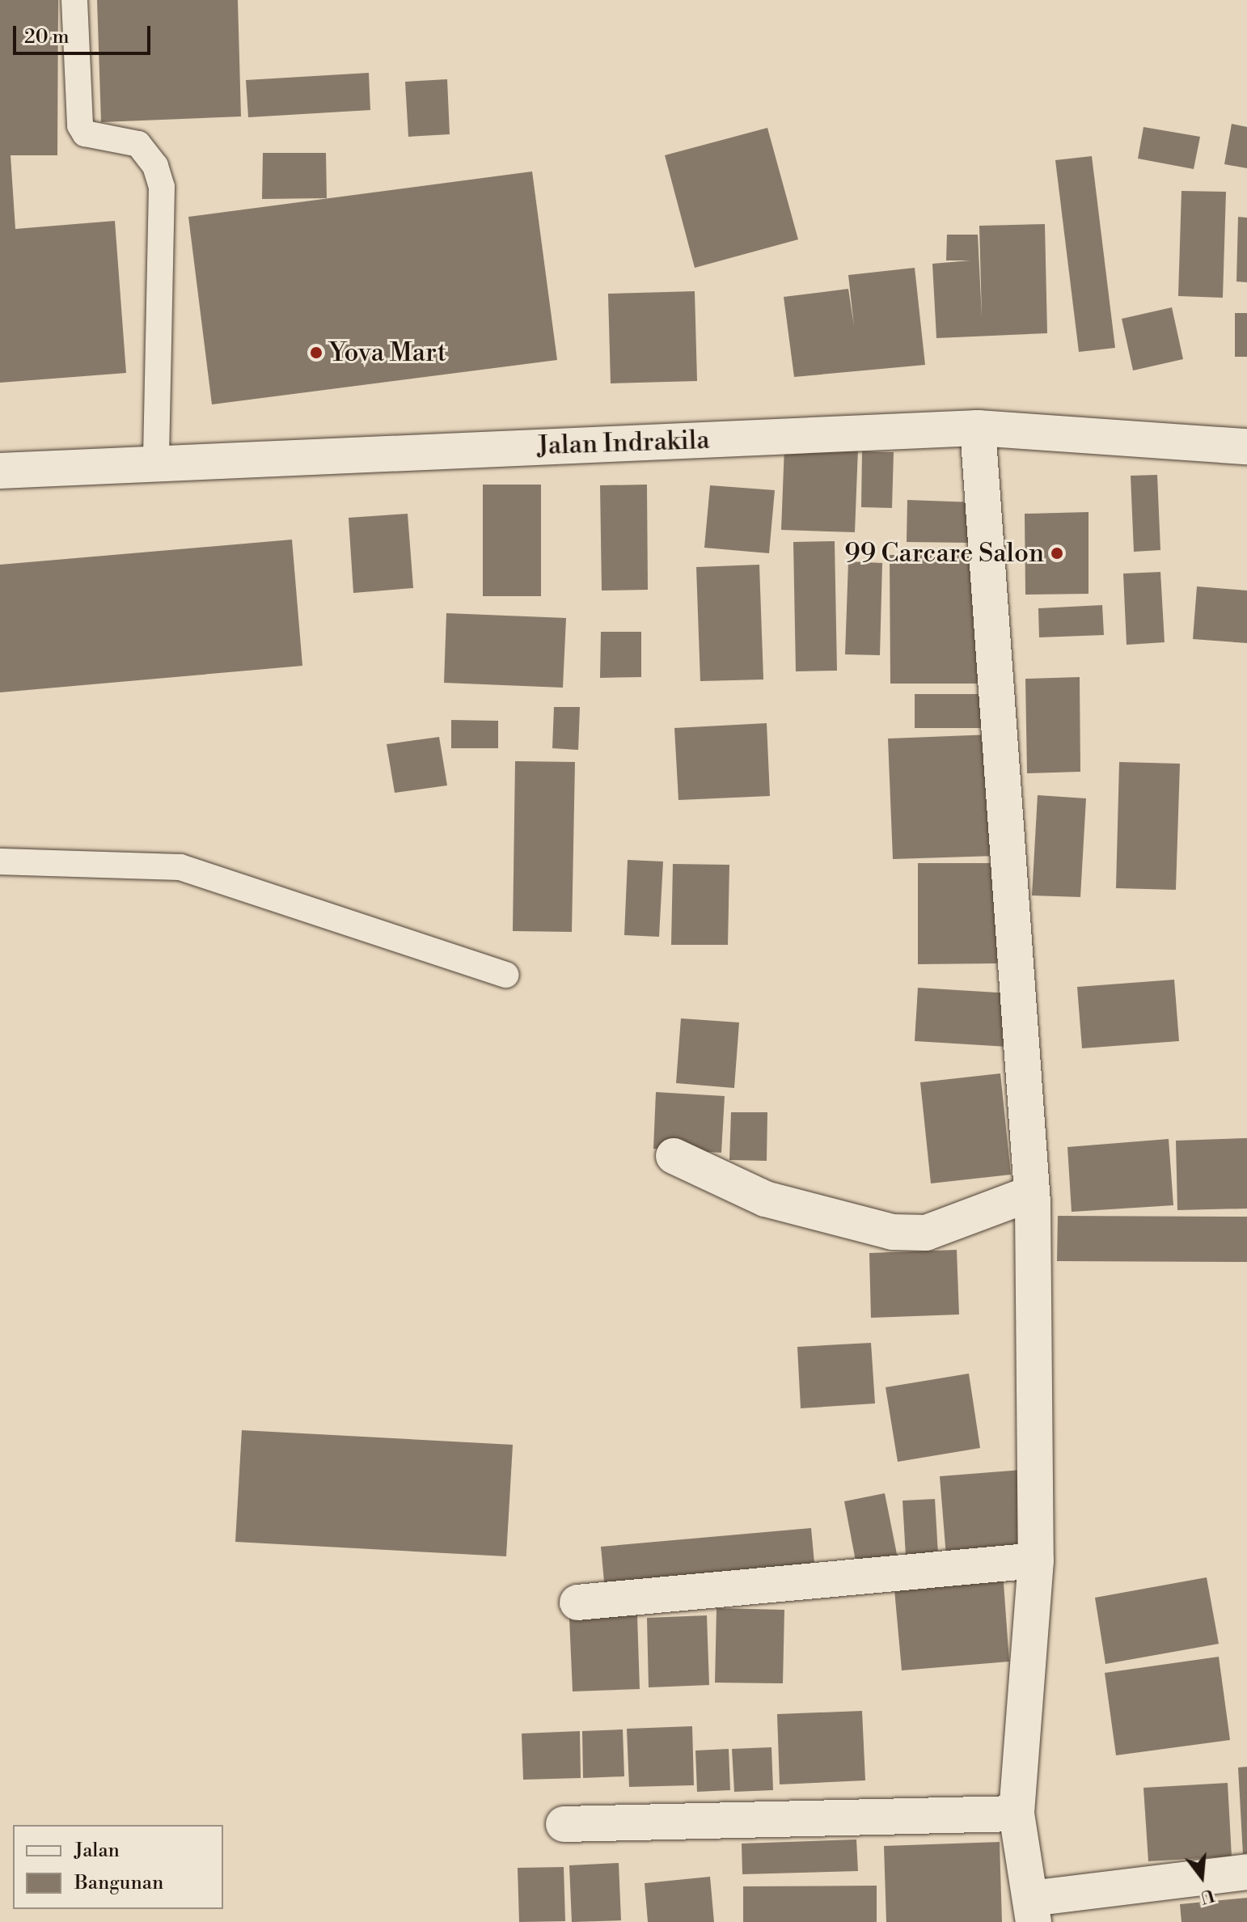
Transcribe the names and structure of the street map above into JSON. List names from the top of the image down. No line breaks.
{"streets":{"street":["Jalan Indrakila"]},"places":["Yova Mart","99 Carcare Salon"],"legend":["Jalan","Bangunan"],"scale_bar":"20 m","north":"bottom"}
